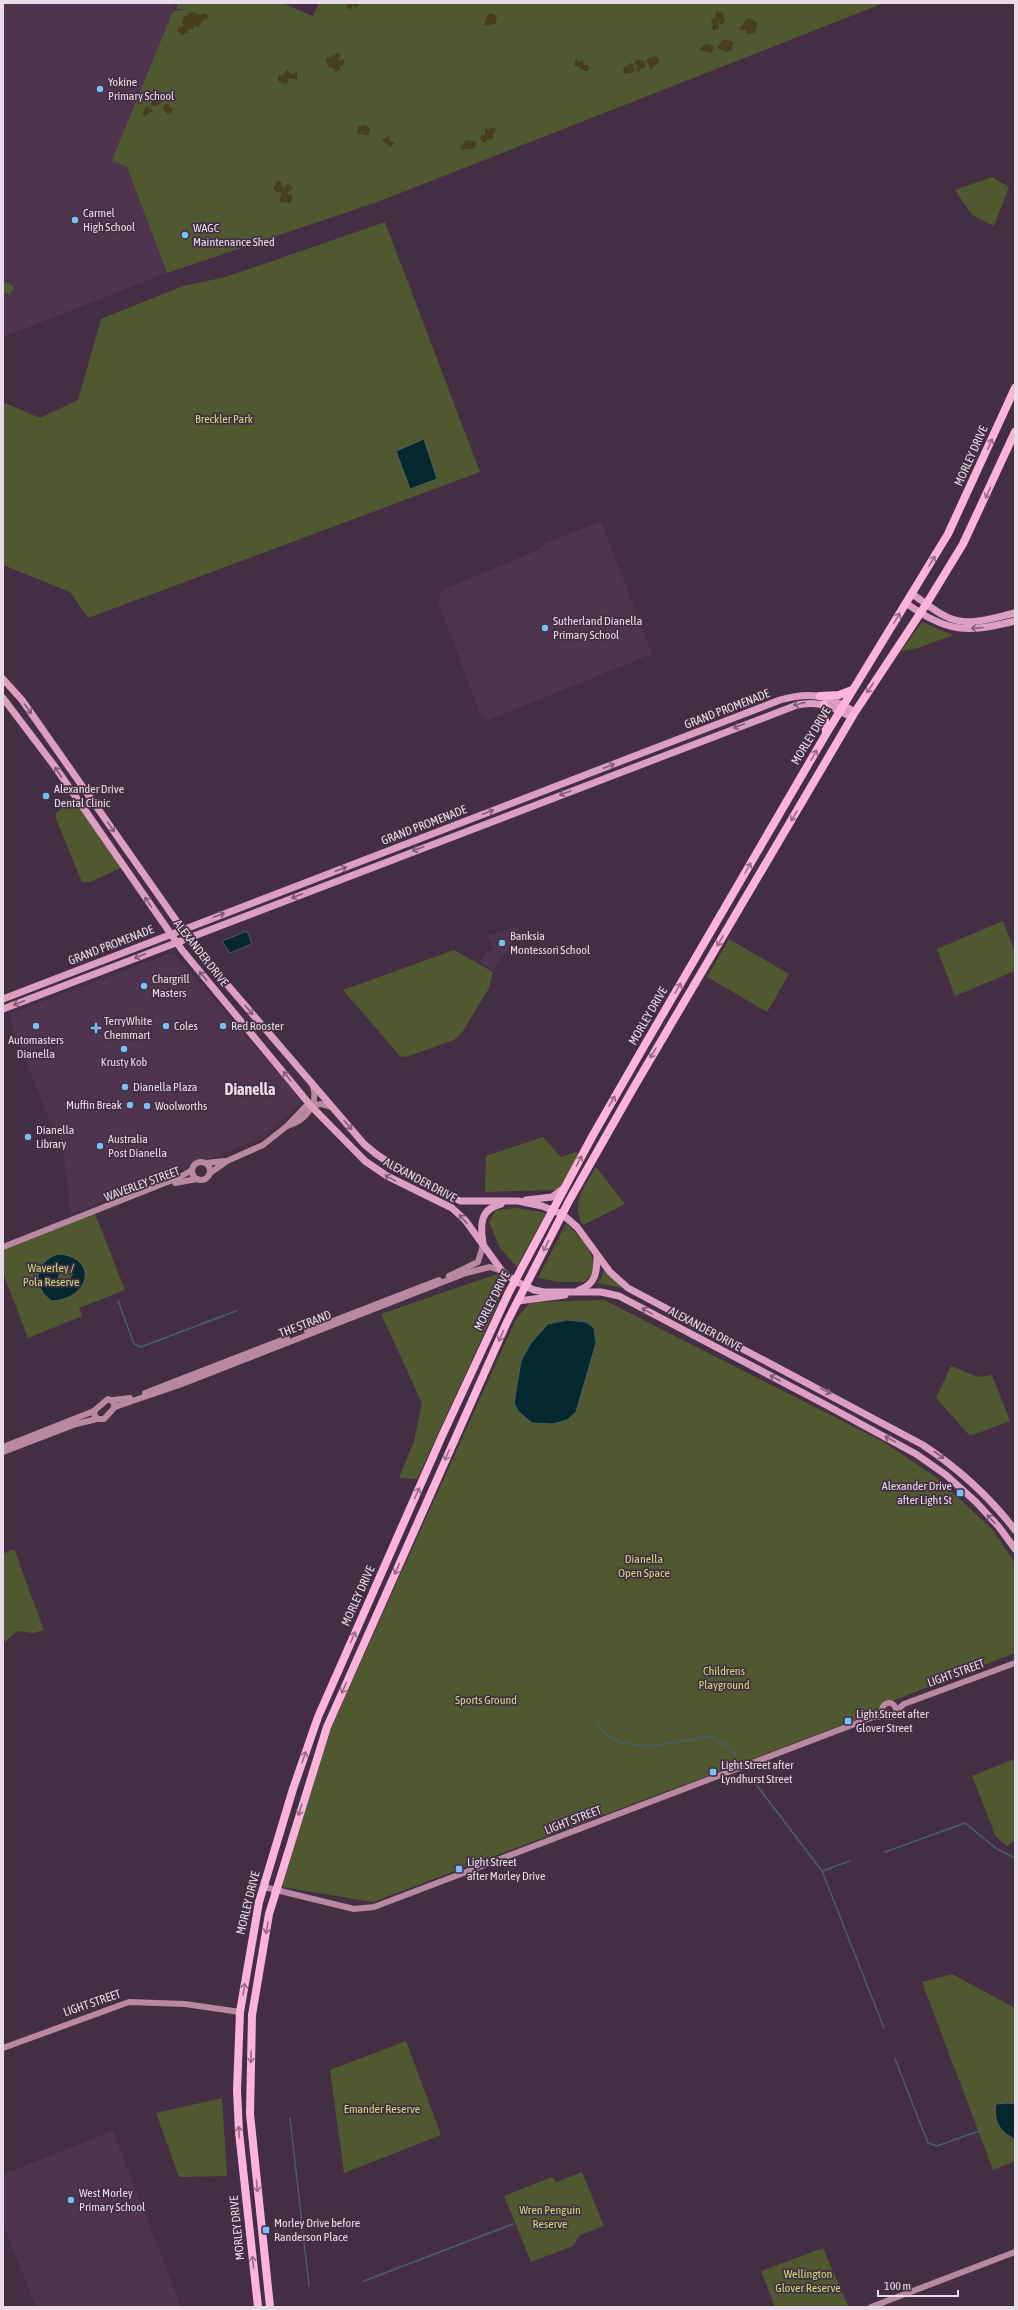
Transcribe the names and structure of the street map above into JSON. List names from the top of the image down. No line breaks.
{"streets":{"highway":["MORLEY DRIVE"],"main road":["GRAND PROMENADE","ALEXANDER DRIVE"],"street":["WAVERLEY STREET","THE STRAND","LIGHT STREET"]},"crossings":[["MORLEY DRIVE","GRAND PROMENADE"],["MORLEY DRIVE","ALEXANDER DRIVE"],["MORLEY DRIVE","LIGHT STREET"],["GRAND PROMENADE","ALEXANDER DRIVE"],["ALEXANDER DRIVE","THE STRAND"]],"districts":["Dianella"],"parks":["Breckler Park","Waverley / Pola Reserve","Dianella Open Space","Childrens Playground","Sports Ground","Emander Reserve","Wren Penguin Reserve","Wellington Glover Reserve"],"places":{"other":["Yokine Primary School","Carmel High School","WAGC Maintenance Shed","Sutherland Dianella Primary School","Alexander Drive Dental Clinic","Banksia Montessori School","Chargrill Masters","Automasters Dianella","Coles","Red Rooster","Krusty Kob","Dianella Plaza","Muffin Break","Woolworths","Dianella Library","Australia Post Dianella","West Morley Primary School"],"health":["TerryWhite Chemmart"],"transit":["Alexander Drive after Light St","Light Street after Glover Street","Light Street after Lyndhurst Street","Light Street after Morley Drive","Morley Drive before Randerson Place"]},"scale_bar":"100 m"}
